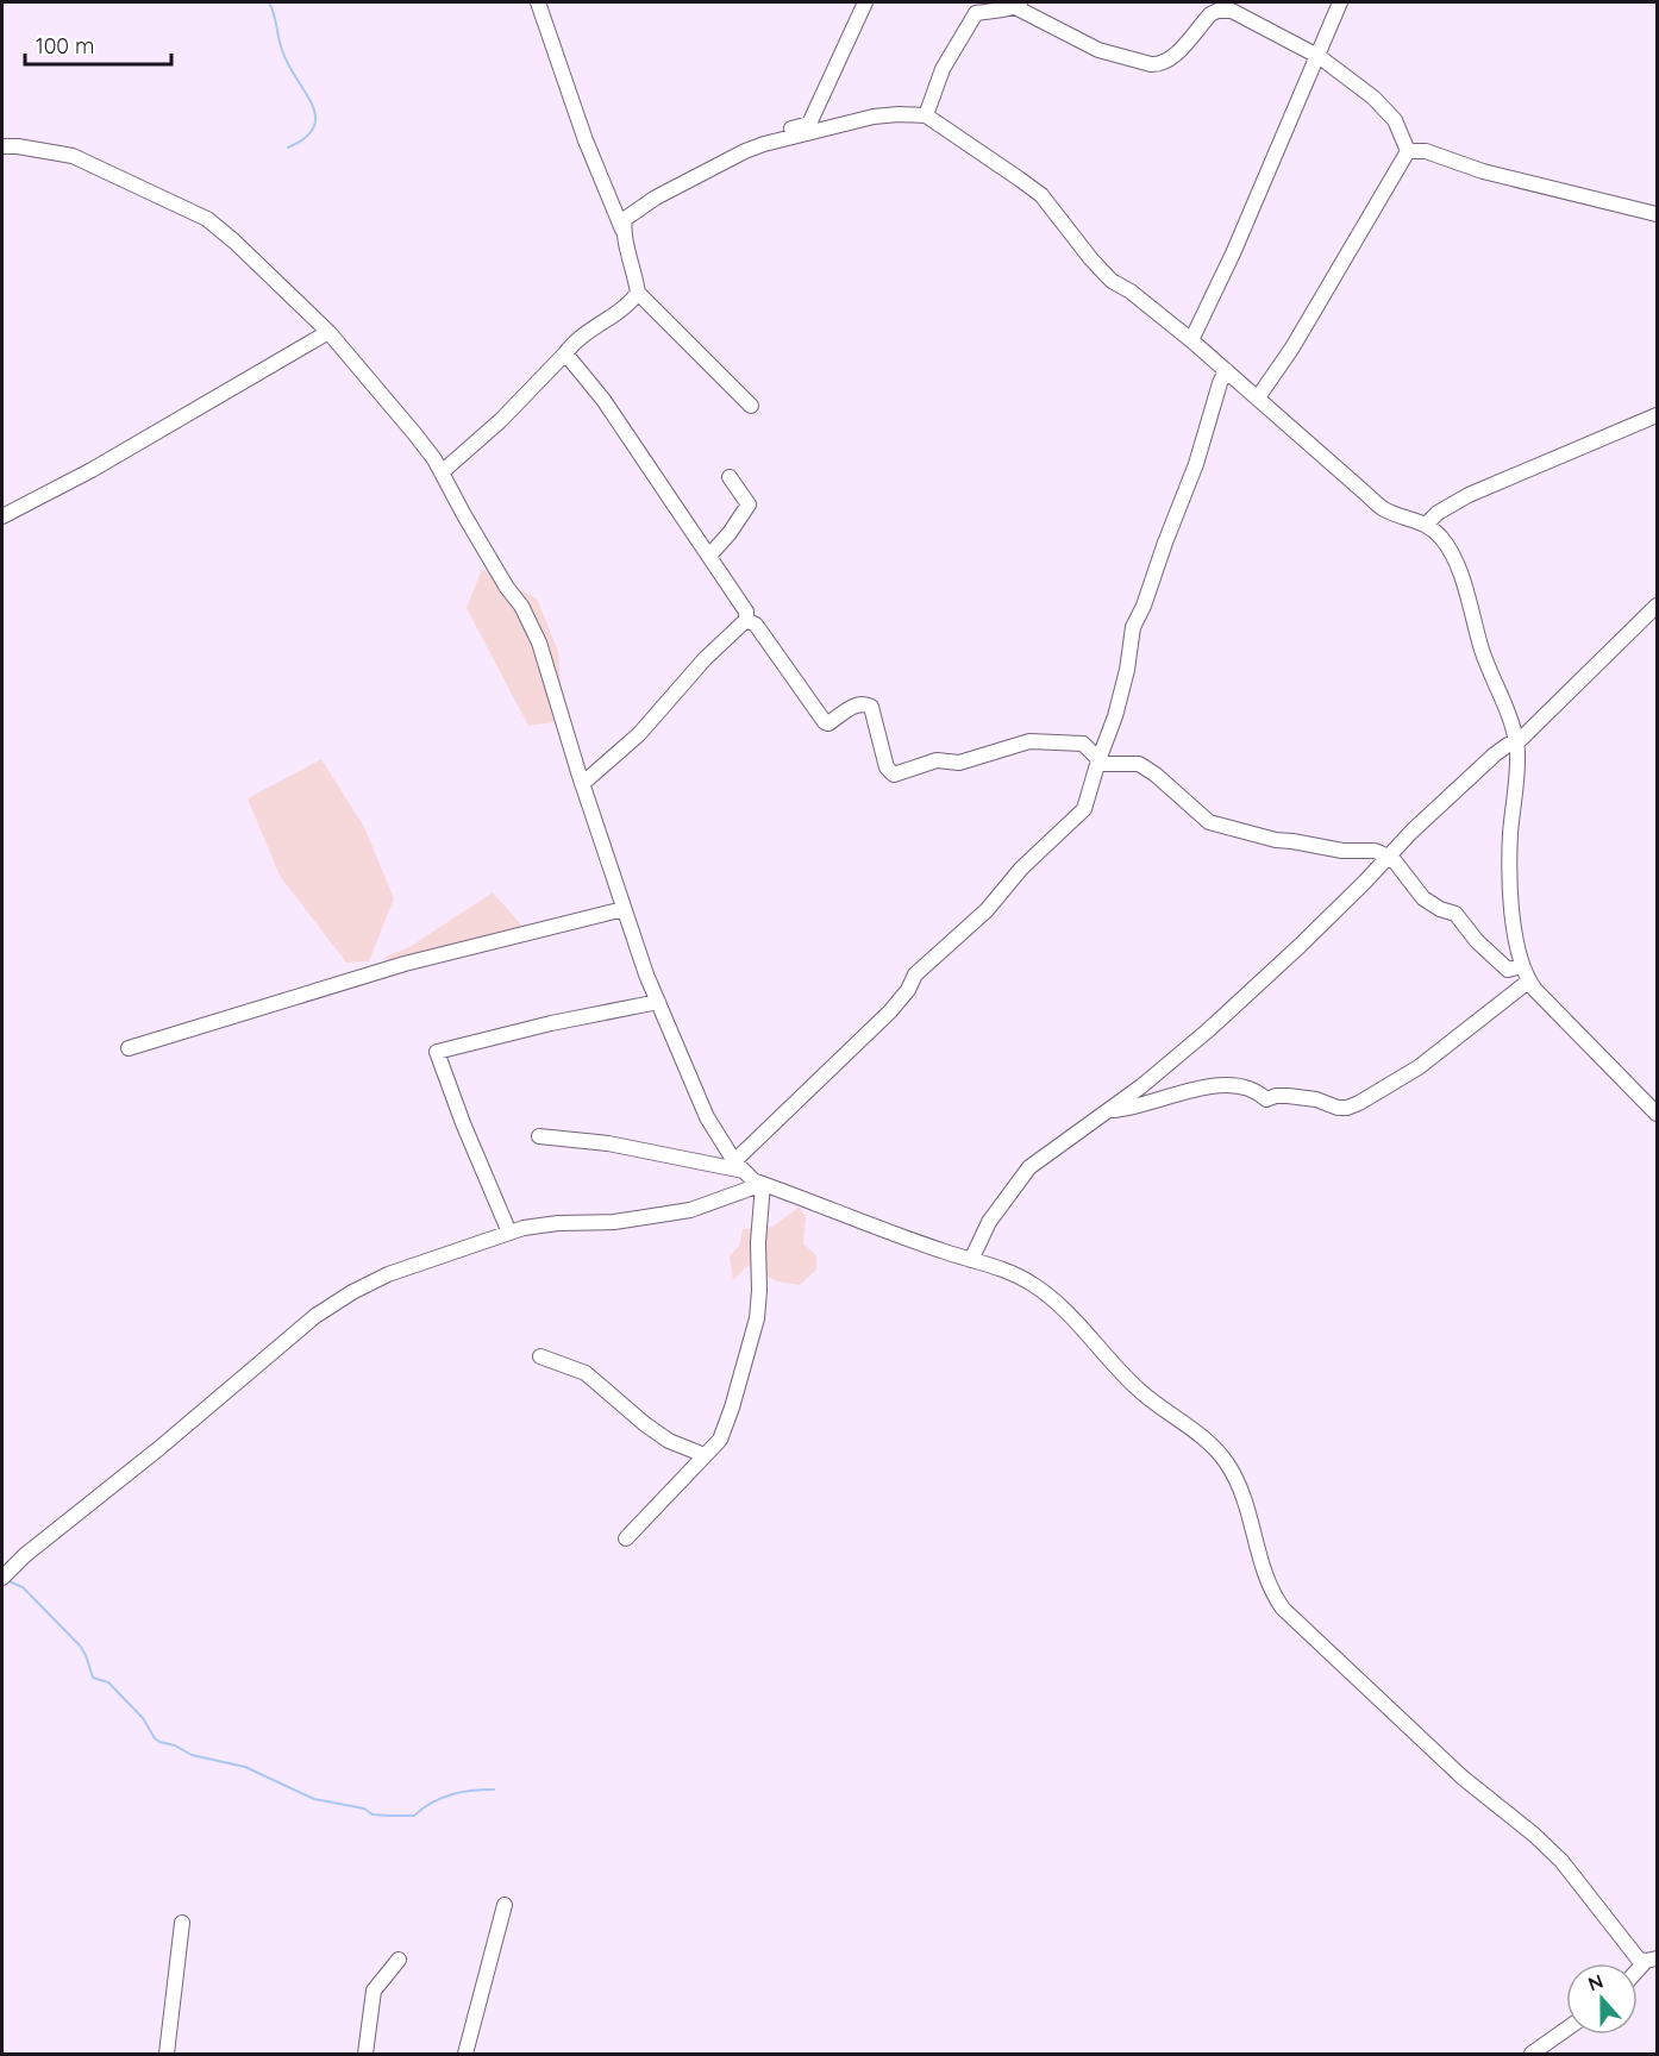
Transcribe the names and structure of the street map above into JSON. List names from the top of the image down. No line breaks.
{"scale_bar":"100 m","north":"top"}
